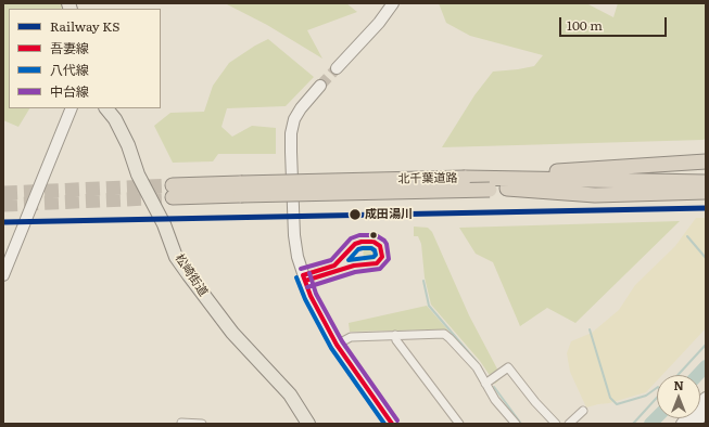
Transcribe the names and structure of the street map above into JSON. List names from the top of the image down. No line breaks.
{"streets":{"highway":["北千葉道路"],"main road":["松崎街道"]},"places":["成田湯川"],"lines":["rail line KS","transit line 中台線","transit line 吾妻線","transit line 八代線"],"legend":["Railway KS","吾妻線","八代線","中台線"],"scale_bar":"100 m","north":"top"}
